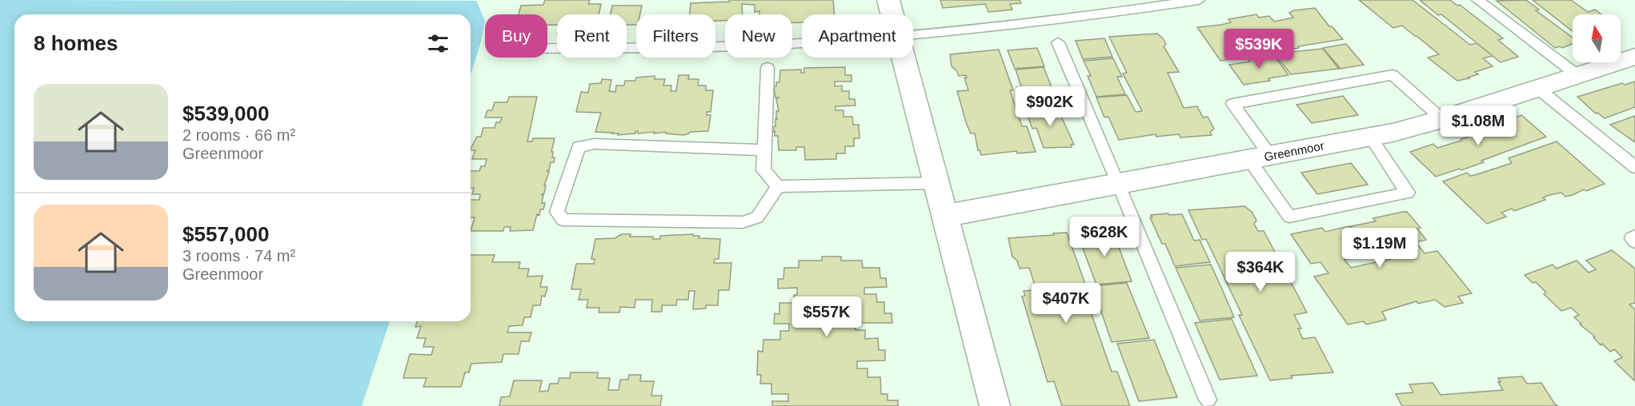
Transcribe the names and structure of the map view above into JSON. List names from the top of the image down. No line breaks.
{"streets":{"street":["Greenmoor"]},"north":"top","page":{"chip":["Buy","Rent","Filters","New","Apartment"],"heading":"8 homes","price":["$539K","$902K","$1.08M","$628K","$1.19M","$364K","$407K","$557K"],"list":[{"name":"$539,000","note":"2 rooms · 66 m² · Greenmoor"},{"name":"$557,000","note":"3 rooms · 74 m² · Greenmoor"}]}}
